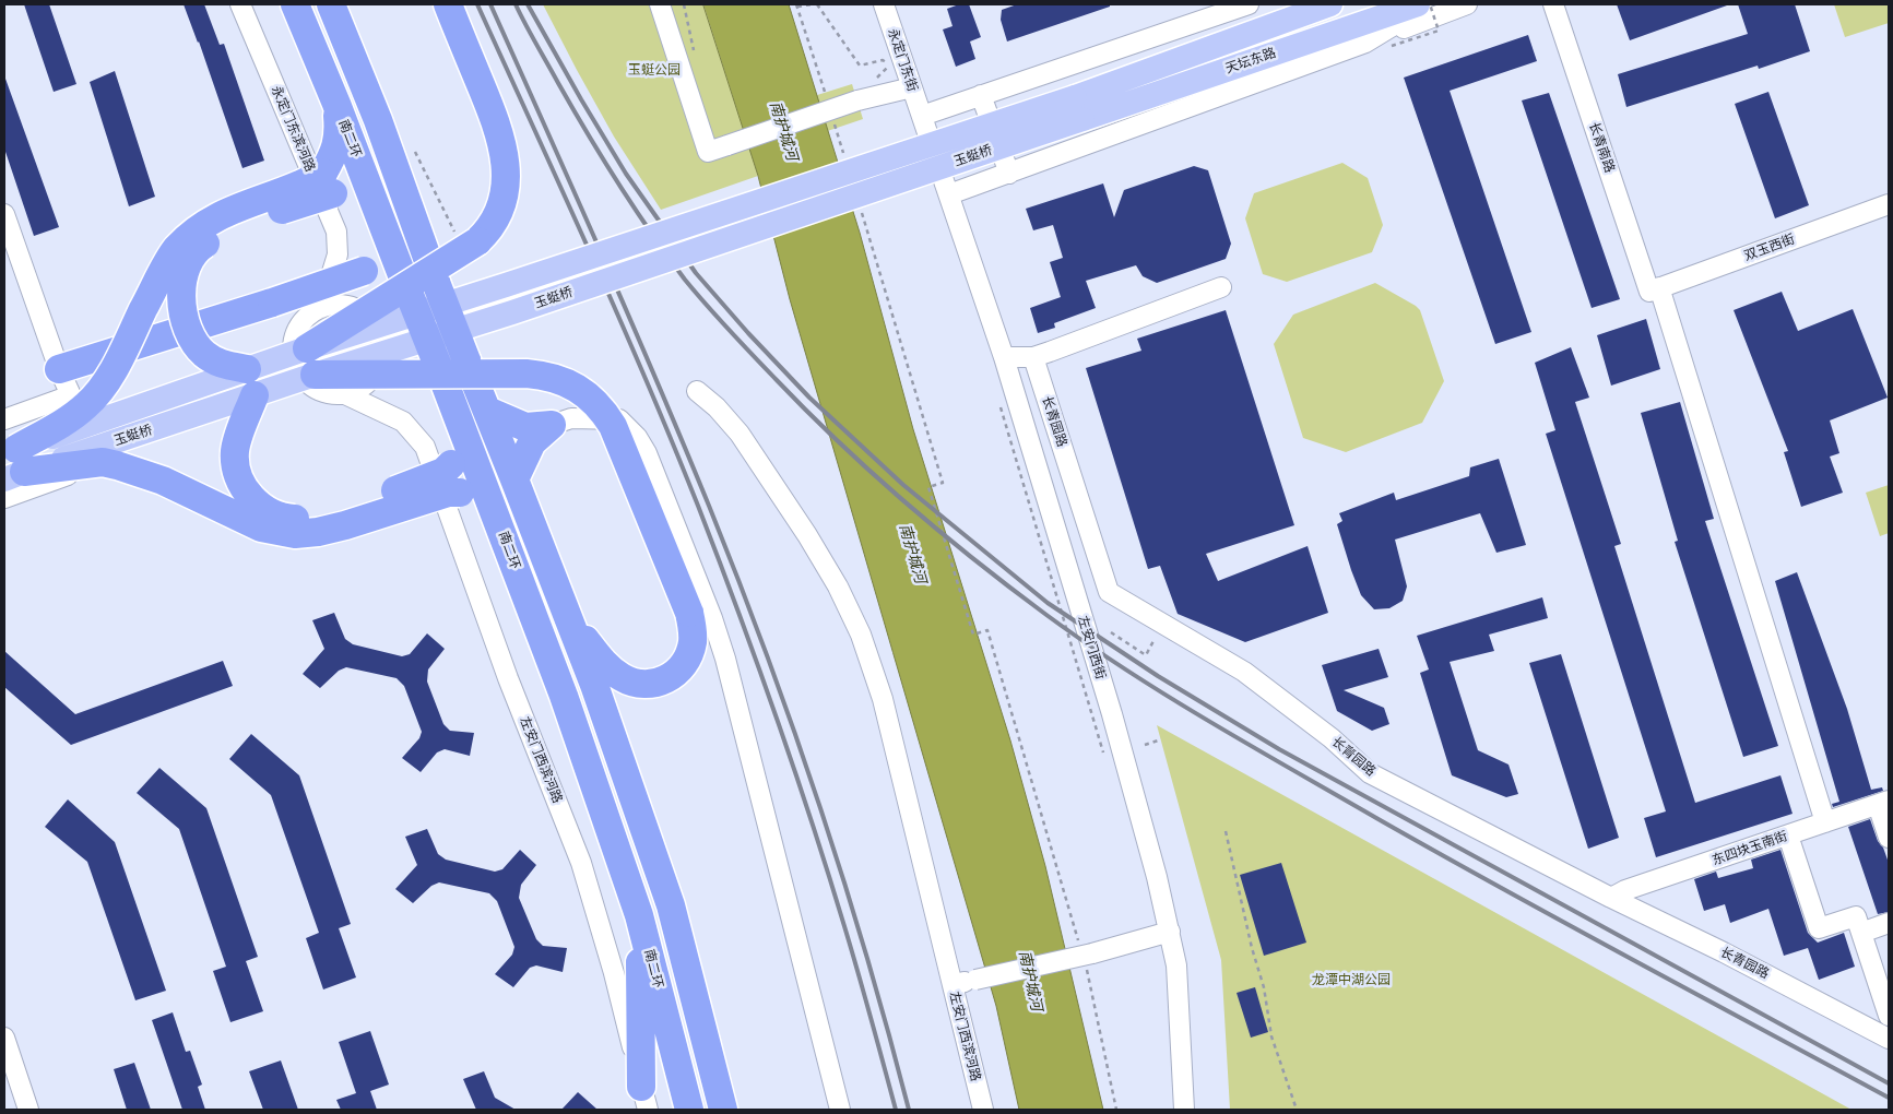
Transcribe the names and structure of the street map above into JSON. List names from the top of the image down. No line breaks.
{"streets":{"highway":["南二环"],"main road":["天坛东路","玉蜓桥"],"street":["永定门东街","永定门东滨河路","长青南路","双玉西街","长青园路","左安门西街","左安门西滨河路","东四块玉南街"]},"crossings":[["永定门东街","左安门西街"],["天坛东路","玉蜓桥"],["永定门东滨河路","玉蜓桥"],["永定门东滨河路","左安门西滨河路"],["长青南路","双玉西街"],["长青南路","东四块玉南街"],["玉蜓桥","左安门西滨河路"],["长青园路","东四块玉南街"],["左安门西街","左安门西滨河路"]],"water":["南护城河"],"parks":["玉蜓公园","龙潭中湖公园"]}
